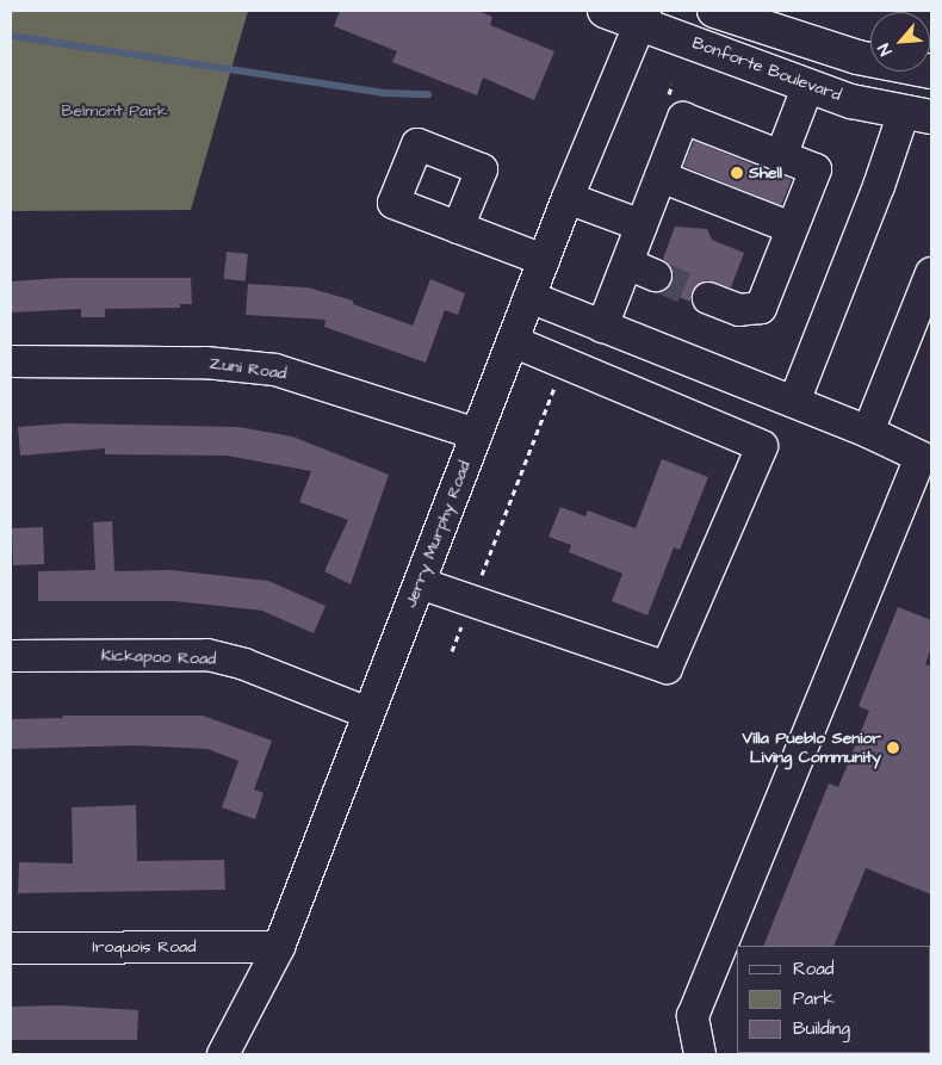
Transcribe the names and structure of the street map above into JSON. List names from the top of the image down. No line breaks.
{"streets":{"main road":["Bonforte Boulevard"],"street":["Zuni Road","Jerry Murphy Road","Kickapoo Road","Iroquois Road"]},"crossings":[["Bonforte Boulevard","Jerry Murphy Road"],["Zuni Road","Jerry Murphy Road"],["Jerry Murphy Road","Kickapoo Road"],["Jerry Murphy Road","Iroquois Road"]],"parks":["Belmont Park"],"places":["Shell","Villa Pueblo Senior Living Community"],"legend":["Road","Park","Building"],"north":"bottom left"}
